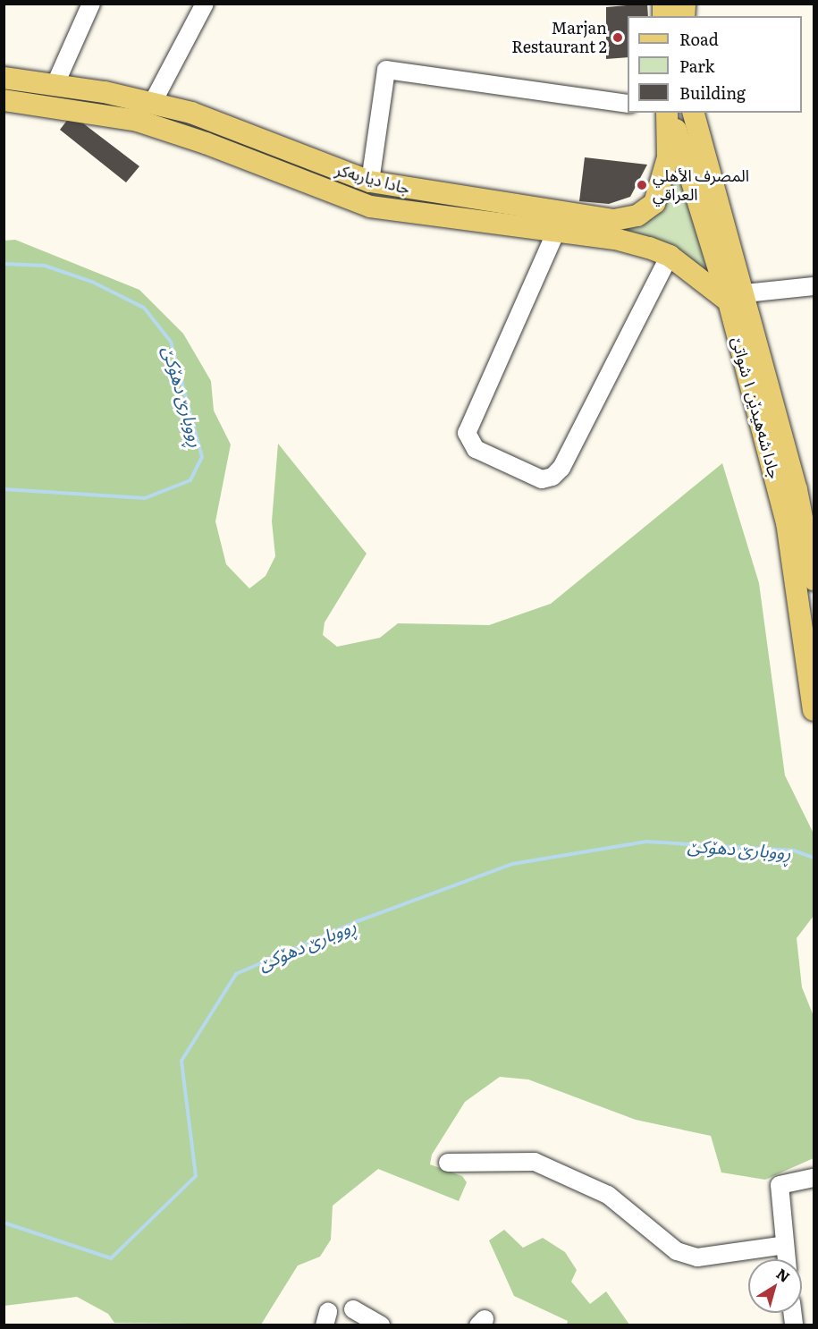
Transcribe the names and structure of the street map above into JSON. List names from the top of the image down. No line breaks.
{"streets":{"main road":["جادا دیاربه‌كر","جادا شەهیدێن ١ شواتێ"]},"crossings":[["جادا دیاربه‌كر","جادا شەهیدێن ١ شواتێ"]],"water":["ڕووبارێ دهۆكێ"],"places":["Marjan Restaurant 2","المصرف الأهلي العراقي"],"legend":["Road","Park","Building"],"north":"top right"}
